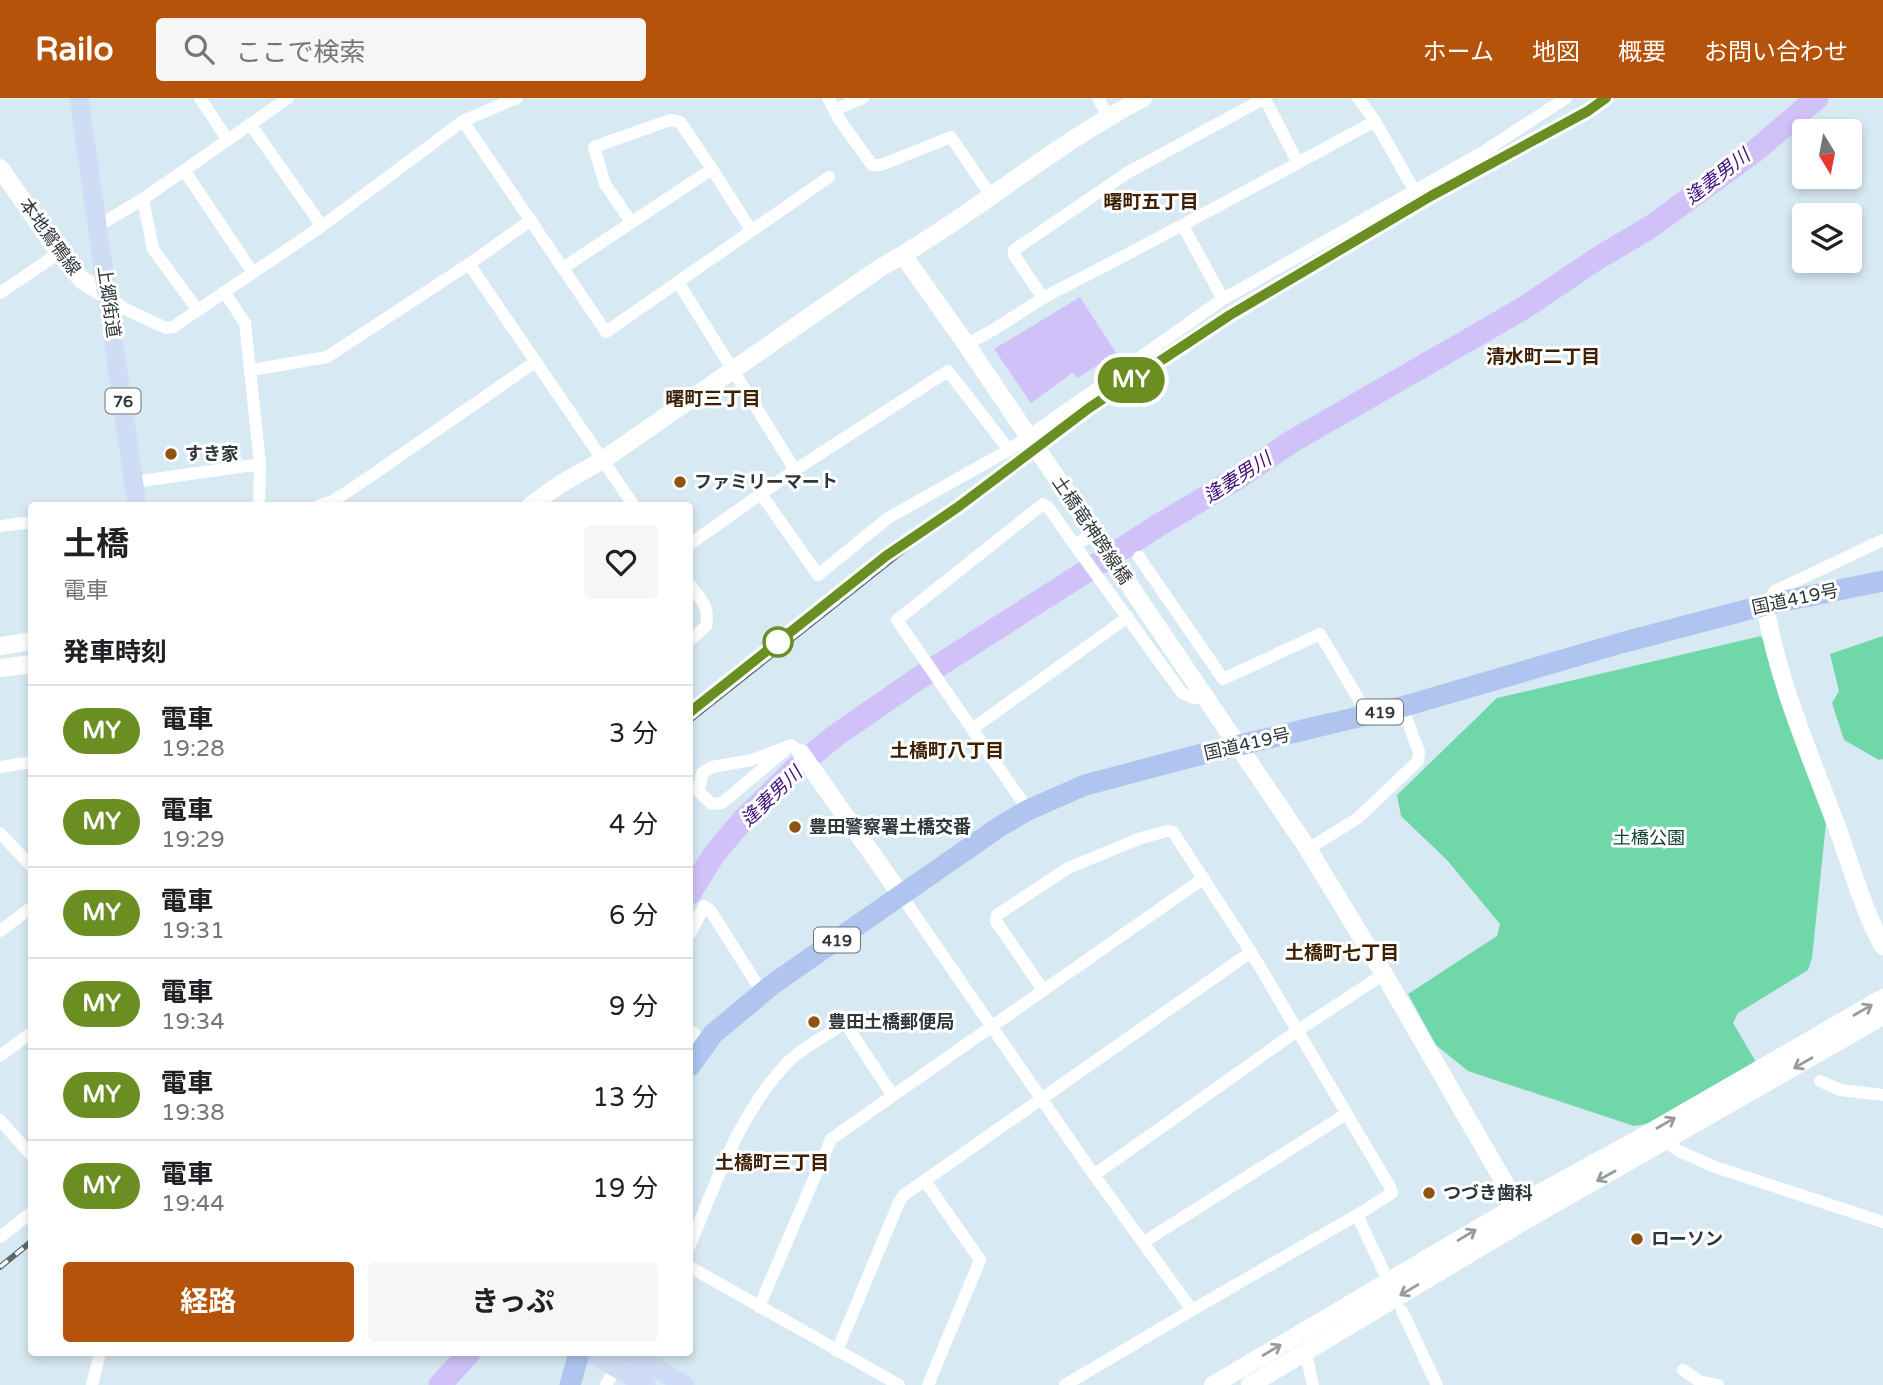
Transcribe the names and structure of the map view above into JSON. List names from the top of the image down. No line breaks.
{"streets":{"highway":["国道419号","419"],"main road":["上郷街道","76"],"street":["本地鴛鴨線","土橋竜神跨線橋"]},"crossings":[["本地鴛鴨線","上郷街道"],["土橋竜神跨線橋","国道419号"]],"districts":["曙町五丁目","清水町二丁目","曙町三丁目","土橋町八丁目","土橋町七丁目","土橋町三丁目"],"water":["逢妻男川"],"parks":["土橋公園"],"places":["すき家","ファミリーマート","豊田警察署土橋交番","豊田土橋郵便局","つづき歯科","ローソン"],"north":"bottom","page":{"header":"Railo","search":"ここで検索","nav":["ホーム","地図","概要","お問い合わせ"],"on_map":"MY","heading":[["土橋","電車"],"発車時刻"],"list":[{"mark":"MY","name":"電車","note":"19:28","value":"3 分"},{"mark":"MY","name":"電車","note":"19:29","value":"4 分"},{"mark":"MY","name":"電車","note":"19:31","value":"6 分"},{"mark":"MY","name":"電車","note":"19:34","value":"9 分"},{"mark":"MY","name":"電車","note":"19:38","value":"13 分"},{"mark":"MY","name":"電車","note":"19:44","value":"19 分"}],"buttons":["経路","きっぷ"]}}
